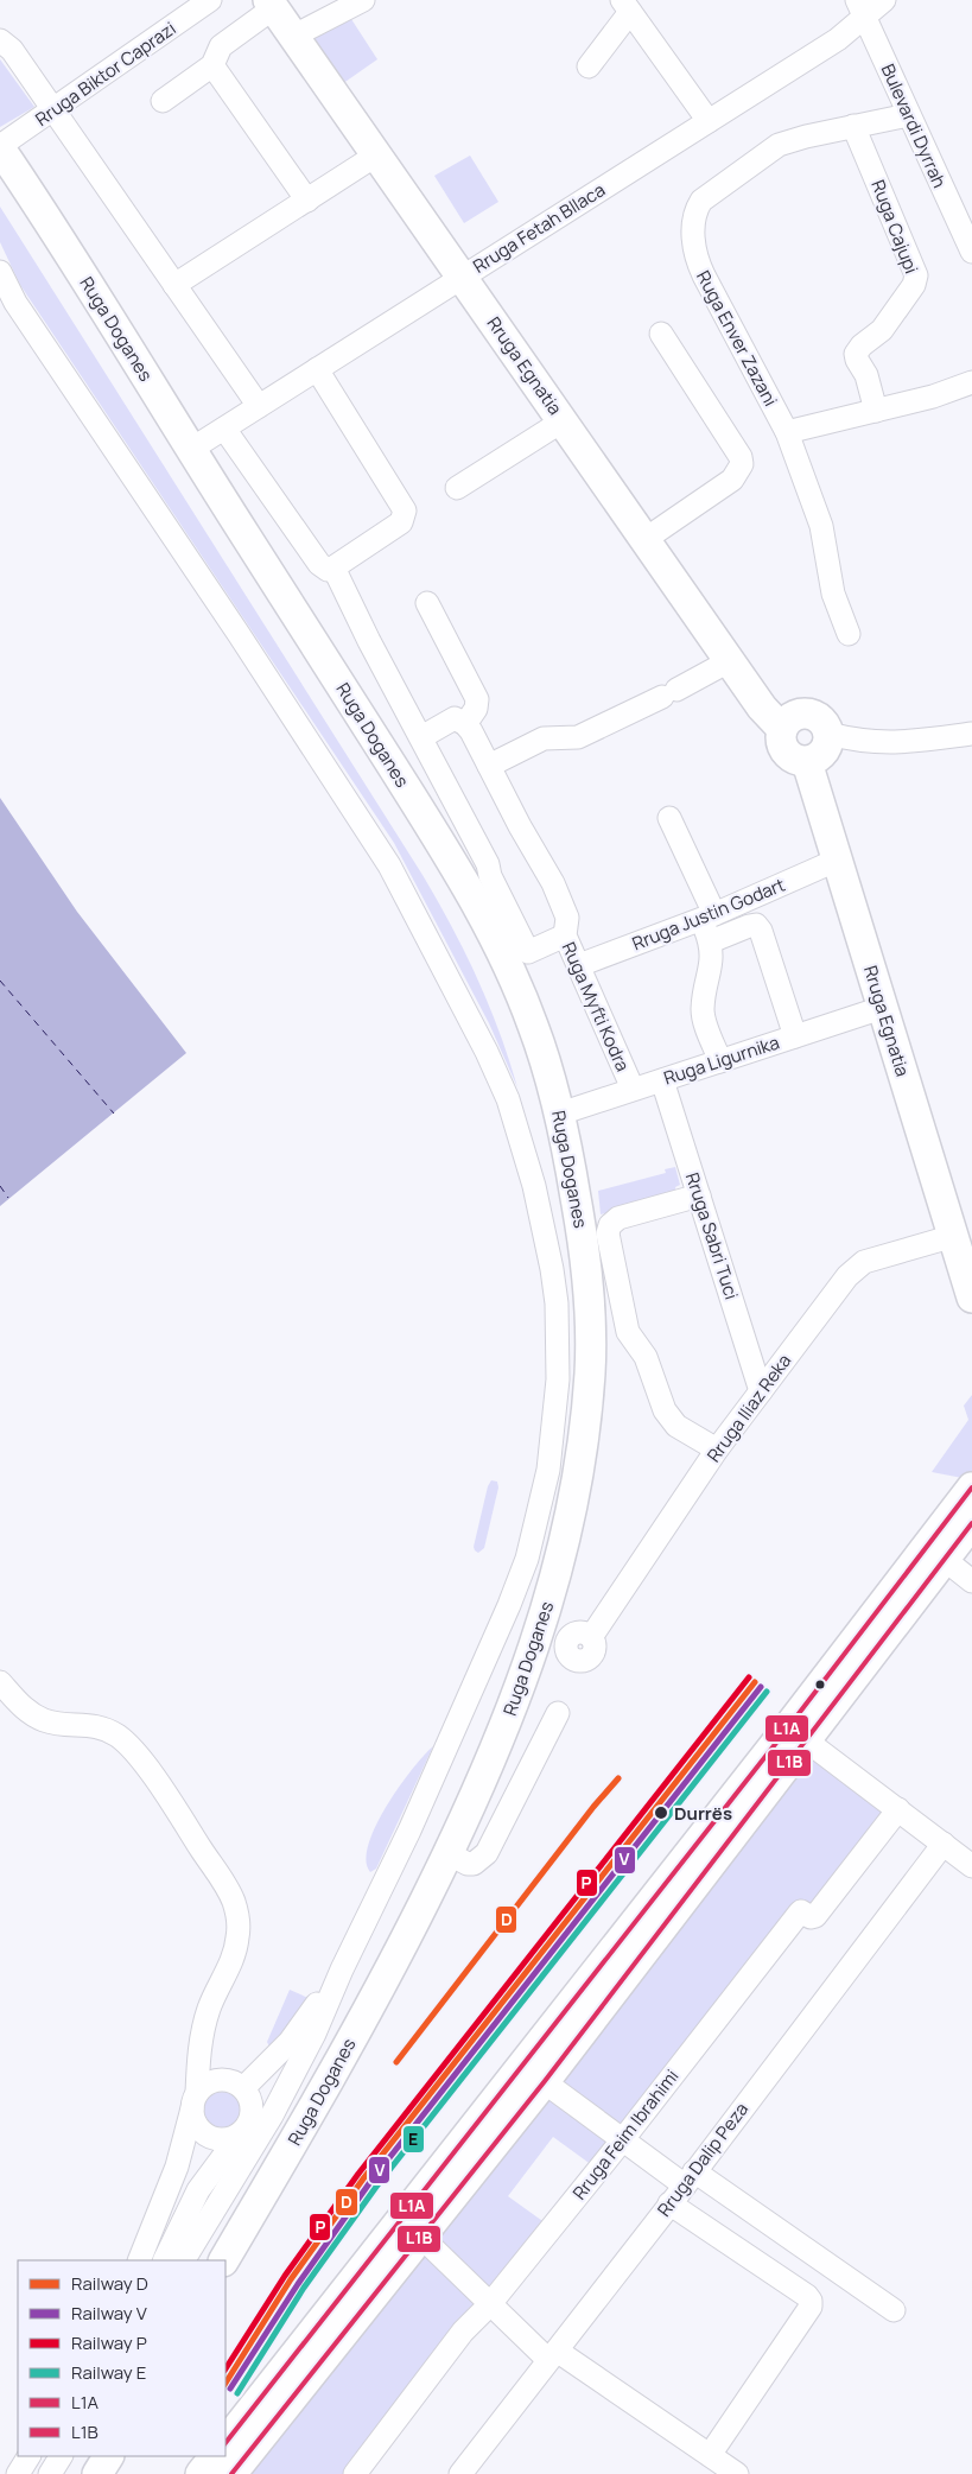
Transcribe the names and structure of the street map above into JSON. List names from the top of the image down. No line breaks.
{"streets":{"main road":["Ruga Doganes","Rruga Egnatia"],"street":["Rruga Biktor Caprazi","Bulevardi Dyrrah","Ruga Cajupi","Rruga Fetah Bllaca","Ruga Enver Zazani","Rruga Justin Godart","Ruga Myfti Kodra","Ruga Ligurnika","Rruga Sabri Tuci","Rruga Iliaz Reka","Rruga Feim Ibrahimi","Rruga Dalip Peza"]},"crossings":[["Rruga Biktor Caprazi","Ruga Doganes"],["Bulevardi Dyrrah","Rruga Fetah Bllaca"],["Ruga Cajupi","Ruga Enver Zazani"],["Rruga Fetah Bllaca","Ruga Doganes"],["Rruga Fetah Bllaca","Rruga Egnatia"],["Ruga Doganes","Ruga Ligurnika"],["Ruga Doganes","Rruga Iliaz Reka"],["Rruga Egnatia","Rruga Justin Godart"],["Rruga Egnatia","Ruga Ligurnika"],["Rruga Egnatia","Rruga Iliaz Reka"],["Rruga Justin Godart","Ruga Myfti Kodra"],["Ruga Myfti Kodra","Ruga Ligurnika"],["Ruga Ligurnika","Rruga Sabri Tuci"],["Rruga Sabri Tuci","Rruga Iliaz Reka"]],"places":["Durrës"],"lines":["transit line L1A","transit line L1B","rail line P","rail line D","rail line V","rail line E"],"legend":["Railway D","Railway V","Railway P","Railway E","L1A","L1B"]}
